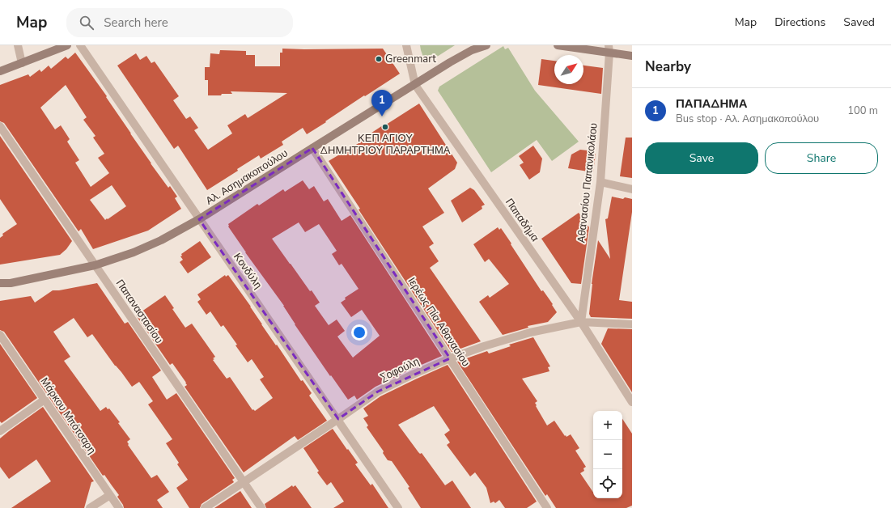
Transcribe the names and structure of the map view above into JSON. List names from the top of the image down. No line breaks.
{"streets":{"street":["Αλ. Ασημακοπούλου","Αθανασίου Παπανικολάου","Παπαδήμα","Κονδύλη","Παπαναστασίου","Ιερέως Πία Αθανασίου","Σοφούλη","Μάρκου Μπότσαρη"]},"crossings":[["Αλ. Ασημακοπούλου","Παπαδήμα"],["Αλ. Ασημακοπούλου","Κονδύλη"],["Αλ. Ασημακοπούλου","Παπαναστασίου"],["Αλ. Ασημακοπούλου","Ιερέως Πία Αθανασίου"],["Αθανασίου Παπανικολάου","Παπαδήμα"],["Αθανασίου Παπανικολάου","Σοφούλη"],["Παπαδήμα","Σοφούλη"],["Κονδύλη","Σοφούλη"],["Παπαναστασίου","Σοφούλη"],["Ιερέως Πία Αθανασίου","Σοφούλη"]],"places":["Greenmart","ΚΕΠ ΑΓΙΟΥ ΔΗΜΗΤΡΙΟΥ ΠΑΡΑΡΤΗΜΑ"],"north":"top right","page":{"header":"Map","search":"Search here","nav":["Map","Directions","Saved"],"heading":"Nearby","list":[{"mark":"1","name":"ΠΑΠΑΔΗΜΑ","note":"Bus stop · Αλ. Ασημακοπούλου","value":"100 m"}],"pins":"1","buttons":["Save","Share"],"map_buttons":["+","−"]}}
